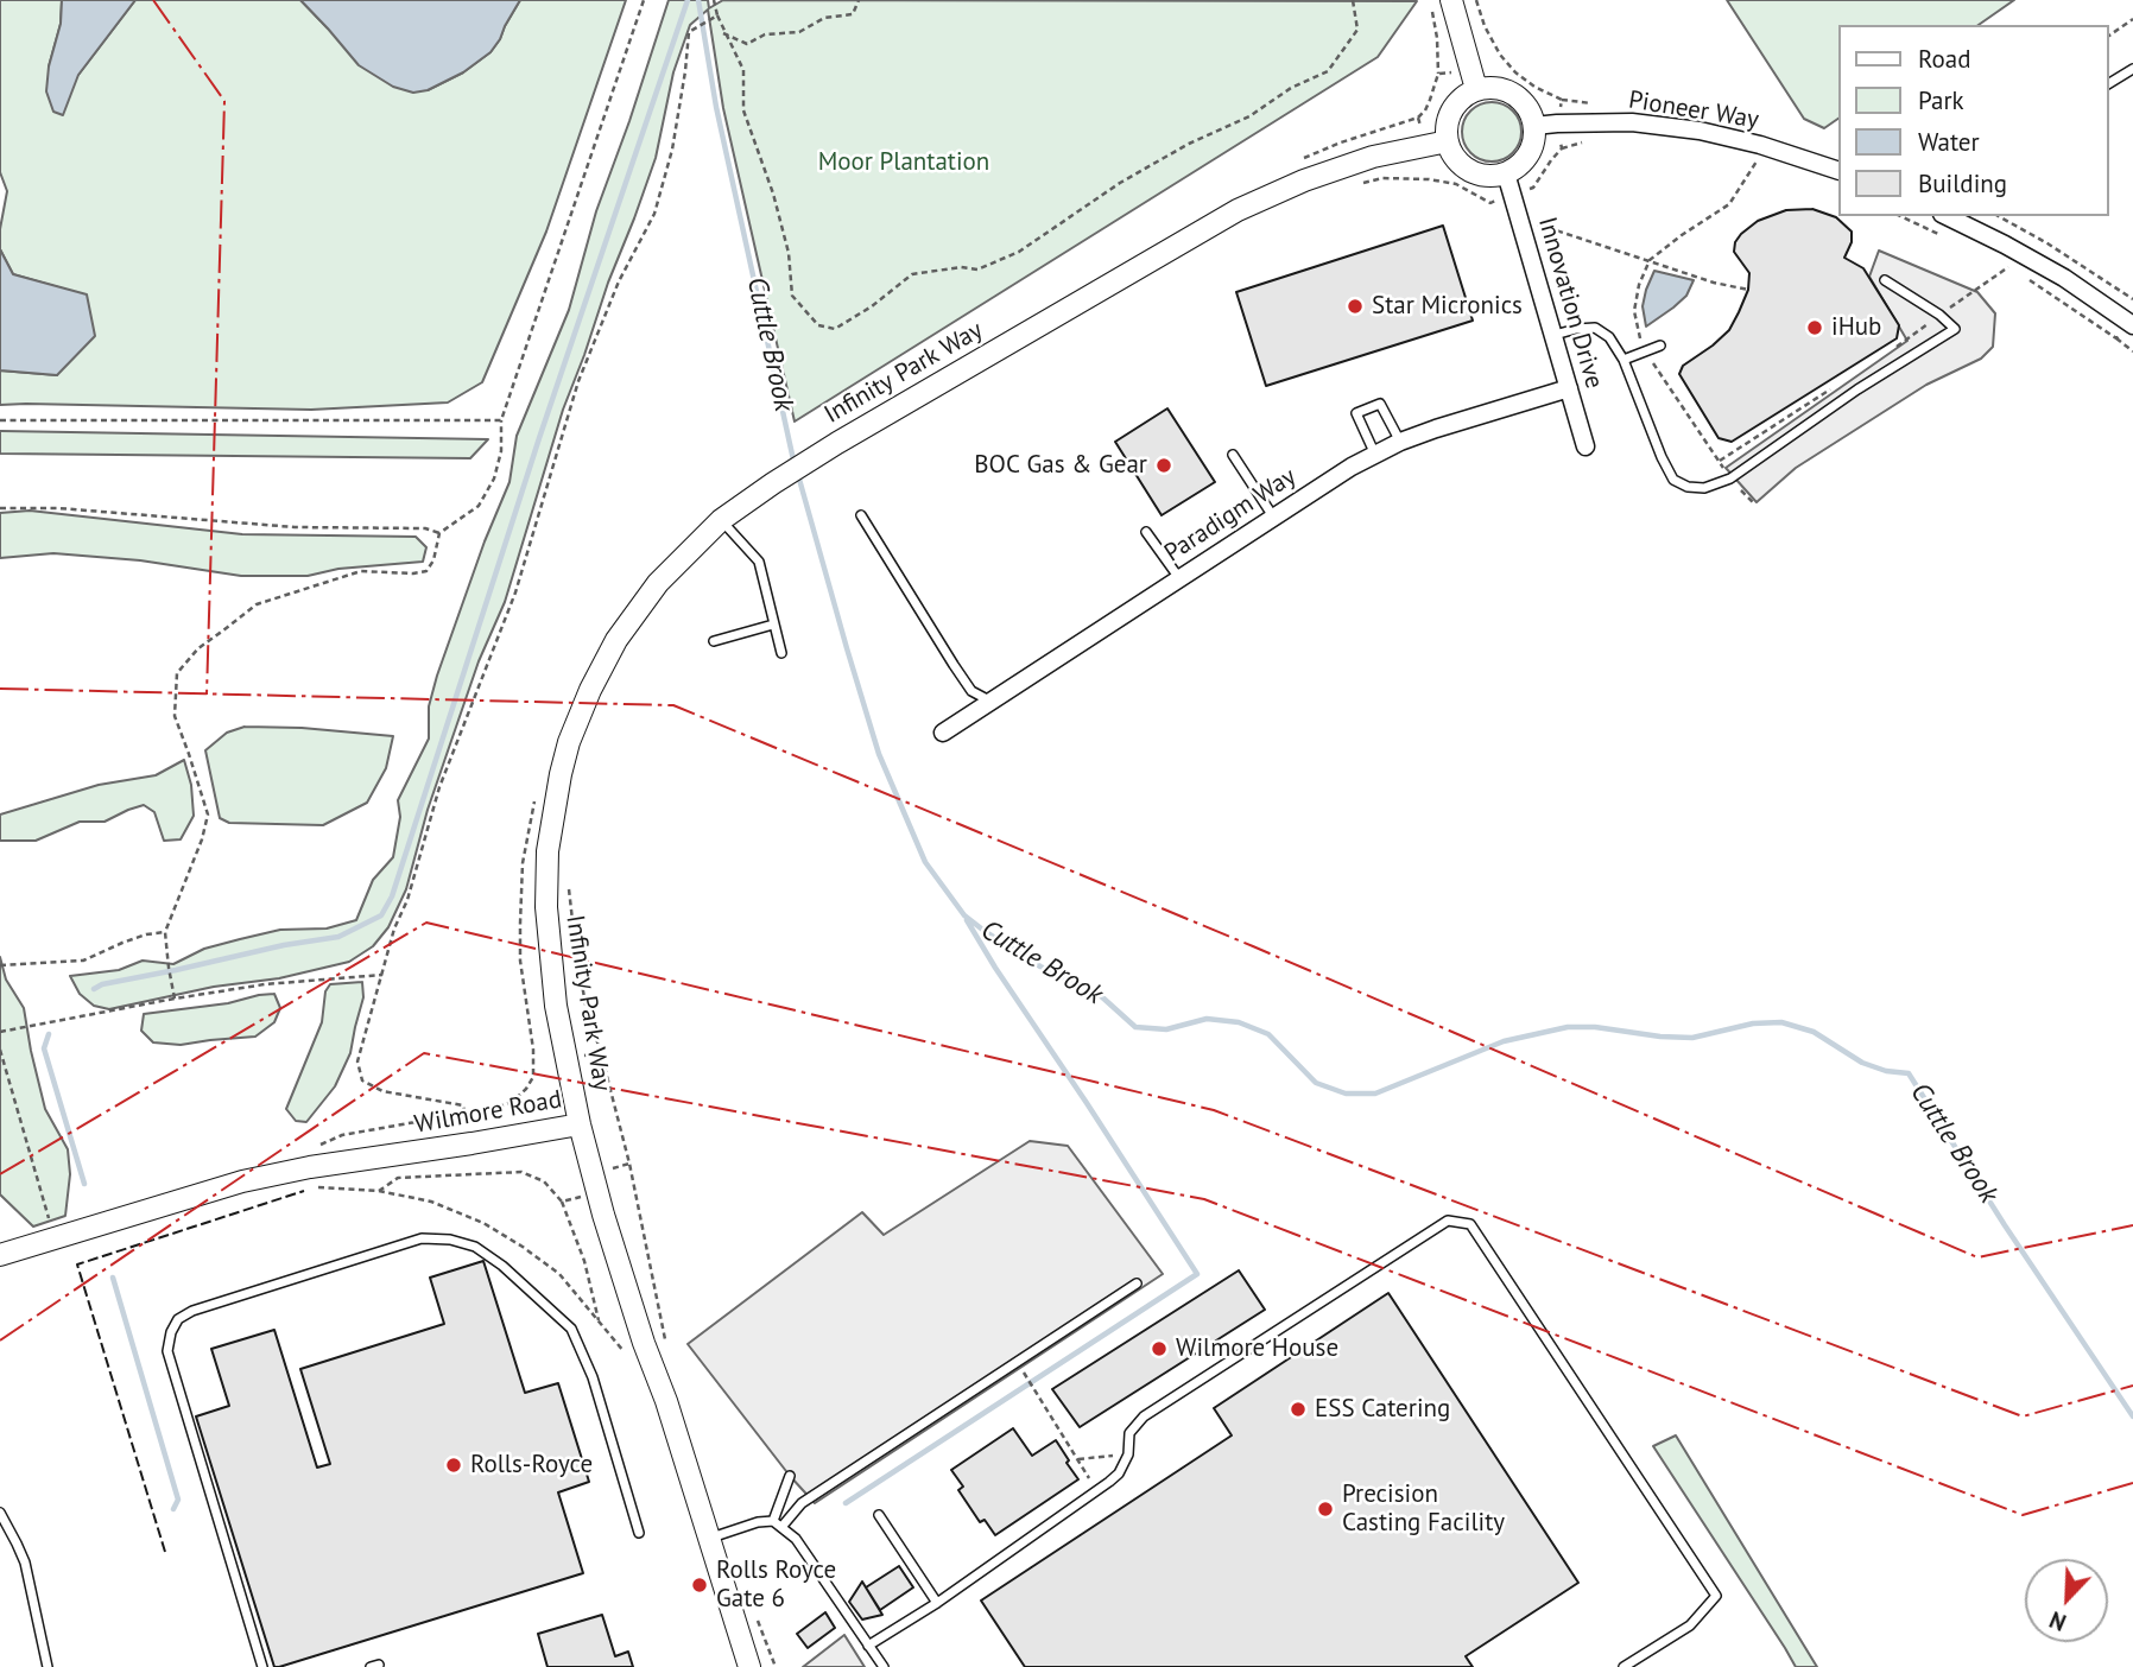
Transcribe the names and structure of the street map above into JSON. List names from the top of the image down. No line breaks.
{"streets":{"street":["Pioneer Way","Innovation Drive","Infinity Park Way","Paradigm Way","Wilmore Road"]},"crossings":[["Pioneer Way","Innovation Drive"],["Pioneer Way","Infinity Park Way"],["Innovation Drive","Infinity Park Way"],["Innovation Drive","Paradigm Way"],["Infinity Park Way","Wilmore Road"]],"water":["Cuttle Brook"],"parks":["Moor Plantation"],"places":["Star Micronics","iHub","BOC Gas & Gear","Wilmore House","ESS Catering","Rolls-Royce","Precision Casting Facility","Rolls Royce Gate 6"],"legend":["Road","Park","Water","Building"],"north":"bottom left"}
